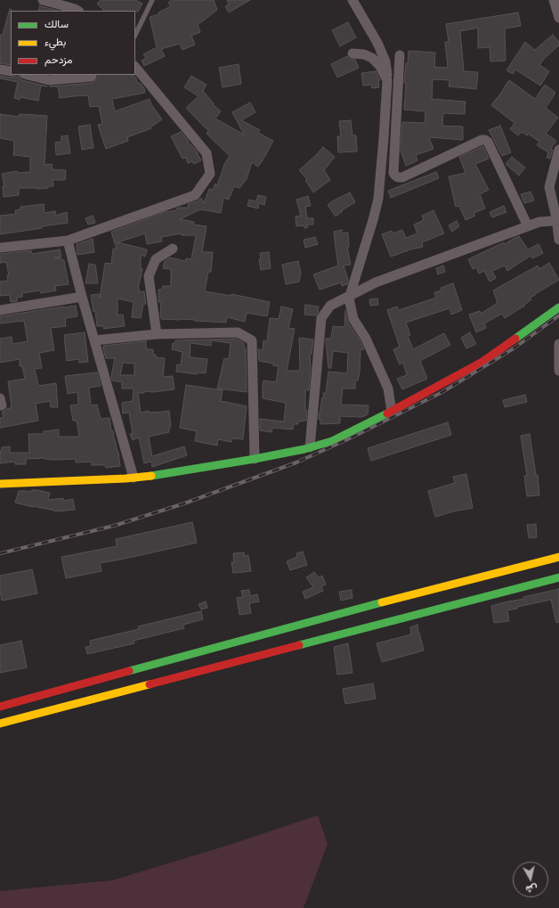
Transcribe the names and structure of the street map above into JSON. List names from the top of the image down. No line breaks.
{"legend":["سالك","بطيء","مزدحم"],"north":"bottom"}
